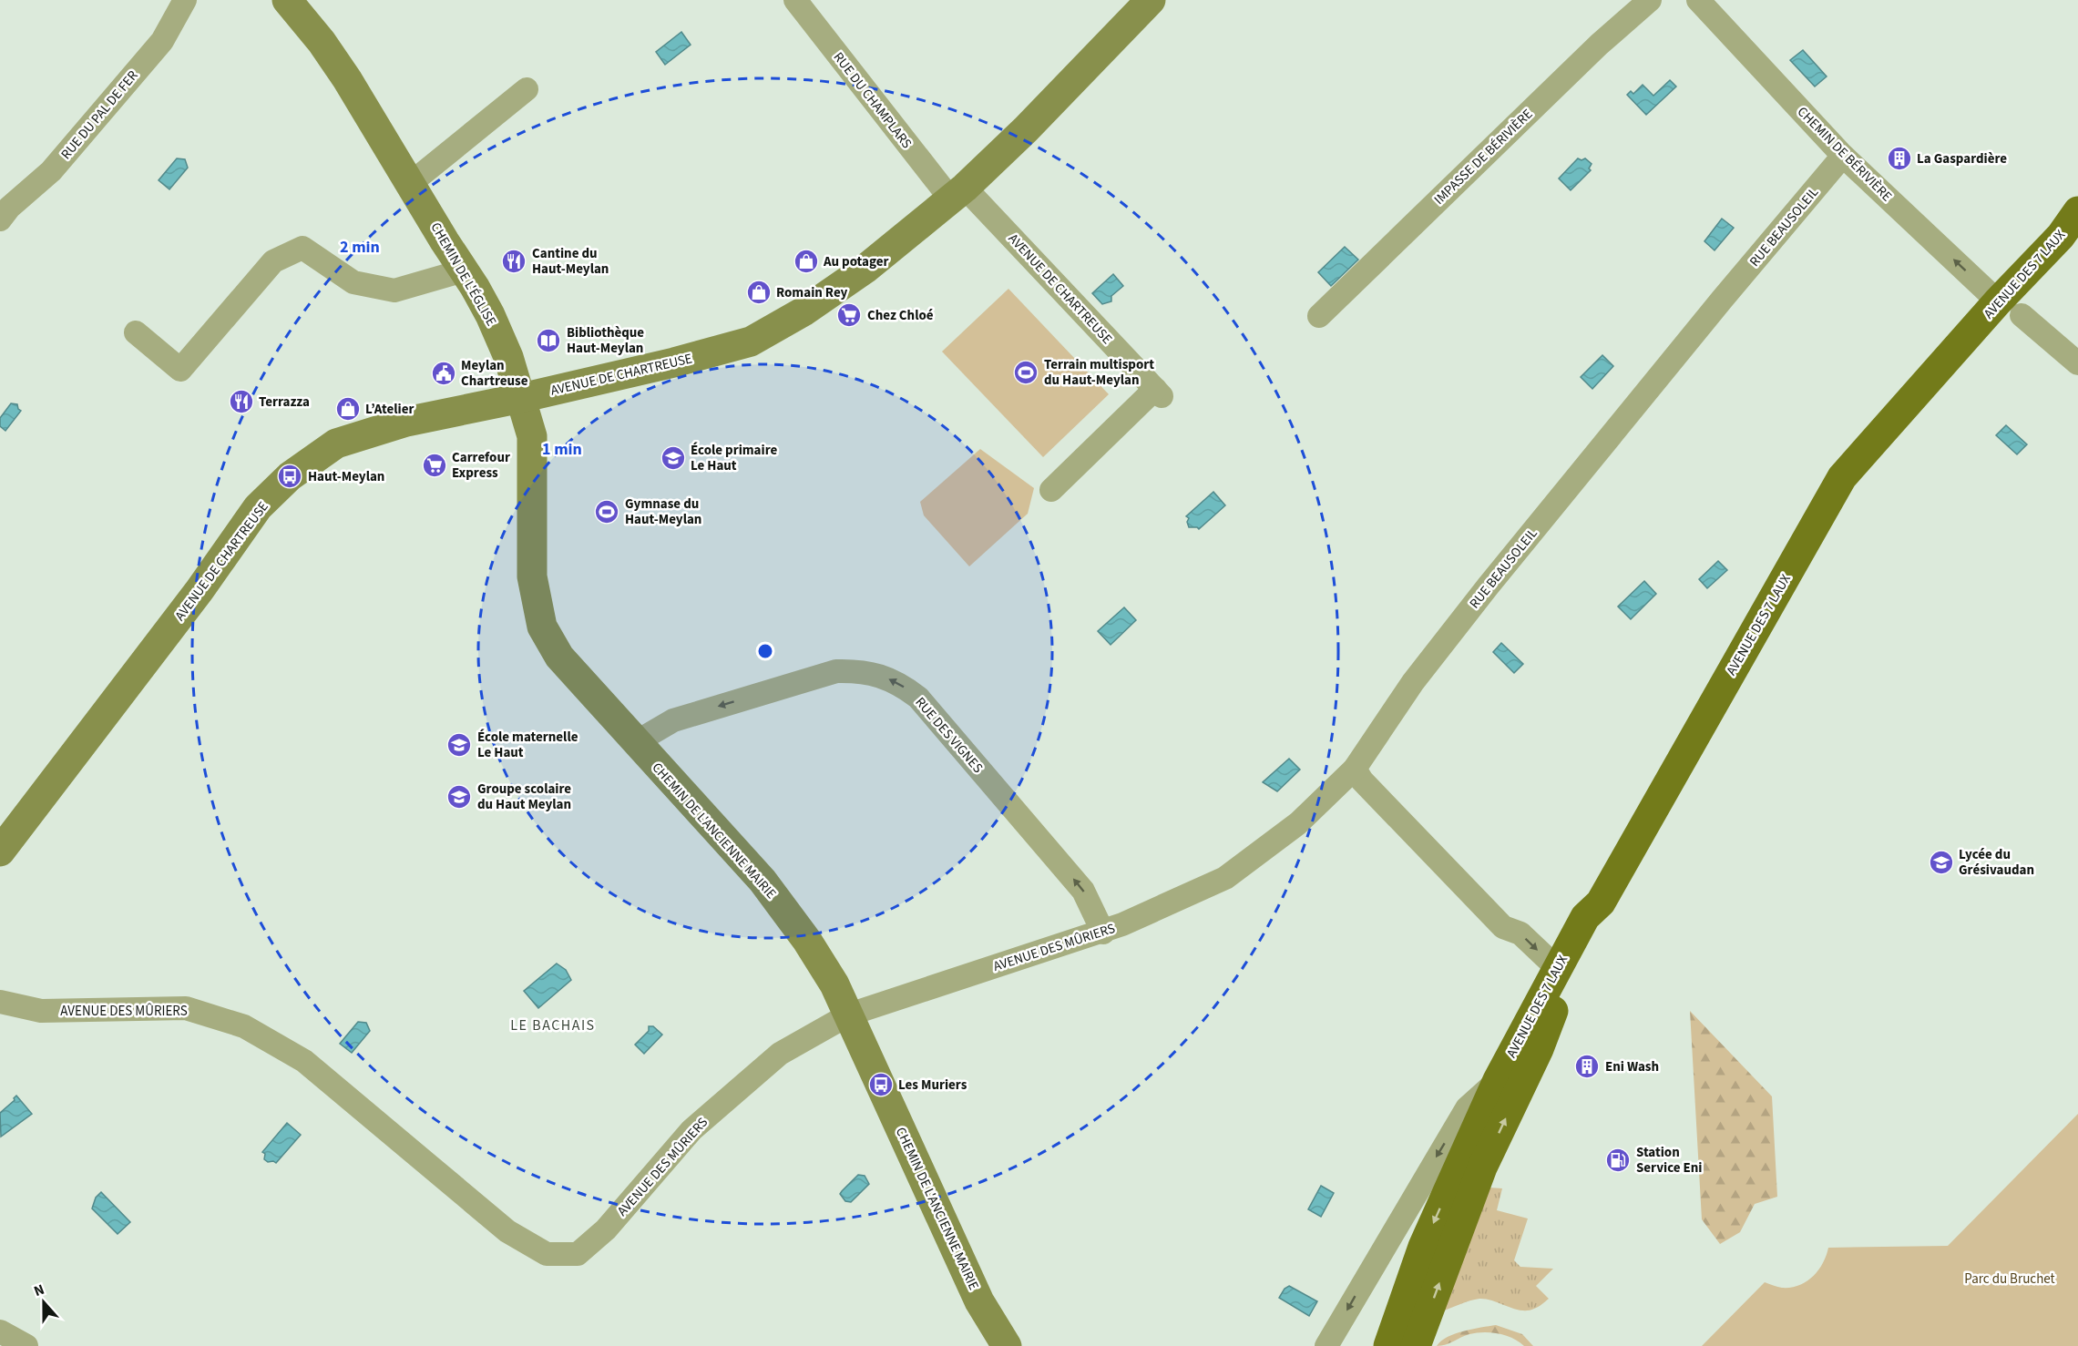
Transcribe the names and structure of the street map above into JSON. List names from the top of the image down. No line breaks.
{"streets":{"main road":["AVENUE DES 7 LAUX"],"street":["RUE DU CHAMPLARS","RUE DU PAL DE FER","CHEMIN DE BÉRIVIÈRE","IMPASSE DE BÉRIVIÈRE","RUE BEAUSOLEIL","CHEMIN DE L'ÉGLISE","AVENUE DE CHARTREUSE","RUE DES VIGNES","CHEMIN DE L'ANCIENNE MAIRIE","AVENUE DES MÛRIERS"]},"crossings":[["RUE DU CHAMPLARS","AVENUE DE CHARTREUSE"],["CHEMIN DE BÉRIVIÈRE","RUE BEAUSOLEIL"],["CHEMIN DE BÉRIVIÈRE","AVENUE DES 7 LAUX"],["RUE BEAUSOLEIL","AVENUE DES MÛRIERS"],["CHEMIN DE L'ÉGLISE","AVENUE DE CHARTREUSE"],["CHEMIN DE L'ÉGLISE","CHEMIN DE L'ANCIENNE MAIRIE"],["AVENUE DE CHARTREUSE","CHEMIN DE L'ANCIENNE MAIRIE"],["RUE DES VIGNES","CHEMIN DE L'ANCIENNE MAIRIE"],["RUE DES VIGNES","AVENUE DES MÛRIERS"],["CHEMIN DE L'ANCIENNE MAIRIE","AVENUE DES MÛRIERS"]],"one_way":["CHEMIN DE BÉRIVIÈRE","RUE DES VIGNES"],"districts":["LE BACHAIS"],"parks":["Parc du Bruchet"],"places":{"building":["La Gaspardière","Eni Wash"],"restaurant":["Cantine du Haut-Meylan","Terrazza"],"shop":["Au potager","Romain Rey","L’Atelier"],"supermarket":["Chez Chloé","Carrefour Express"],"library":["Bibliothèque Haut-Meylan"],"sports":["Terrain multisport du Haut-Meylan","Gymnase du Haut-Meylan"],"public building":["Meylan Chartreuse"],"school or university":["École primaire Le Haut","École maternelle Le Haut","Groupe scolaire du Haut Meylan","Lycée du Grésivaudan"],"bus stop":["Haut-Meylan","Les Muriers"],"fuel station":["Station Service Eni"]},"north":"top","rings":["2 min","1 min"]}
